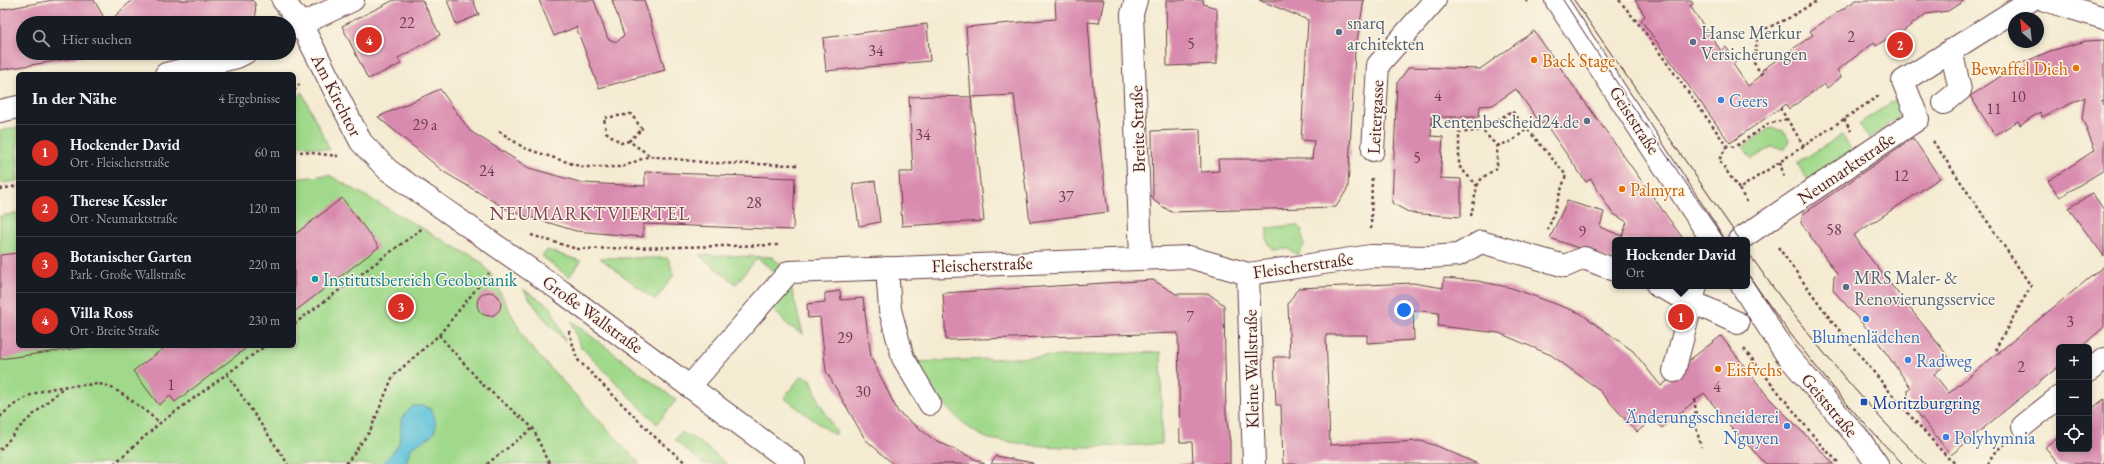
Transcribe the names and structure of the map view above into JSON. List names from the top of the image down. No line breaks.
{"streets":{"street":["Am Kirchtor","Leitergasse","Geiststraße","Breite Straße","Neumarktstraße","Fleischerstraße","Große Wallstraße","Kleine Wallstraße"]},"crossings":[["Am Kirchtor","Große Wallstraße"],["Leitergasse","Fleischerstraße"],["Breite Straße","Fleischerstraße"],["Fleischerstraße","Kleine Wallstraße"]],"districts":["NEUMARKTVIERTEL"],"places":{"other":["snarq architekten","Hanse Merkur Versicherungen","Back Stage","Bewaffel Dich","Geers","Rentenbescheid24.de","Palmyra","Institutsbereich Geobotanik","MRS Maler- & Renovierungsservice","Blumenlädchen","Radweg","Eisfvchs","Änderungsschneiderei Nguyen","Polyhymnia"],"transit":["Moritzburgring"]},"house_numbers":["22","2","5","34","4","10","11","29 a","34","5","24","12","37","28","58","9","7","3","29","2","1","4","30"],"north":"top left","page":{"search":"Hier suchen","pins":["4","2","3","1"],"heading":["In der Nähe","4 Ergebnisse"],"list":[{"mark":"1","name":"Hockender David","note":"Ort · Fleischerstraße","value":"60 m"},{"mark":"2","name":"Therese Kessler","note":"Ort · Neumarktstraße","value":"120 m"},{"mark":"3","name":"Botanischer Garten","note":"Park · Große Wallstraße","value":"220 m"},{"mark":"4","name":"Villa Ross","note":"Ort · Breite Straße","value":"230 m"}],"popup":["Hockender David","Ort"],"map_buttons":["+","−"]}}
